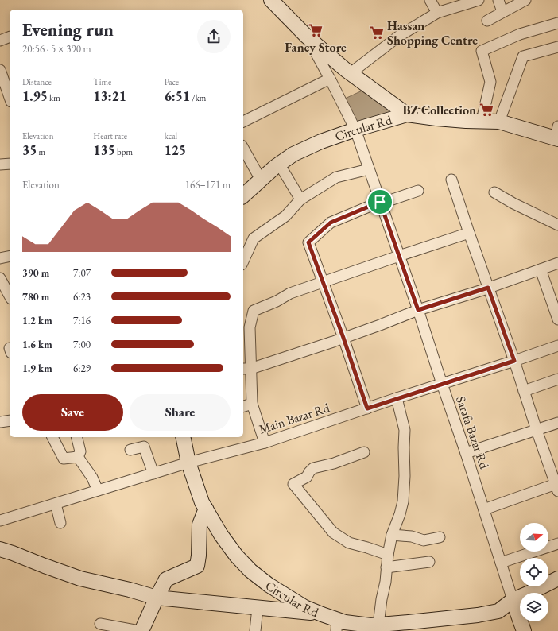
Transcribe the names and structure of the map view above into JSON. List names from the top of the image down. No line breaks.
{"streets":{"street":["Circular Rd","Main Bazar Rd","Sarafa Bazar Rd"]},"crossings":[["Circular Rd","Main Bazar Rd"],["Circular Rd","Sarafa Bazar Rd"],["Main Bazar Rd","Sarafa Bazar Rd"]],"places":{"supermarket":["Fancy Store","Hassan Shopping Centre","BZ Collection"]},"north":"right","page":{"heading":["Evening run","20:56 · 5 × 390 m"],"stats":[["Distance","1.95 km"],["Time","13:21"],["Pace","6:51 /km"],["Elevation","35 m"],["Heart rate","135 bpm"],["kcal","125"]],"chart":["Elevation","166–171 m"],"list":[{"name":"390 m","note":"7:07"},{"name":"780 m","note":"6:23"},{"name":"1.2 km","note":"7:16"},{"name":"1.6 km","note":"7:00"},{"name":"1.9 km","note":"6:29"}],"buttons":["Save","Share"]}}
